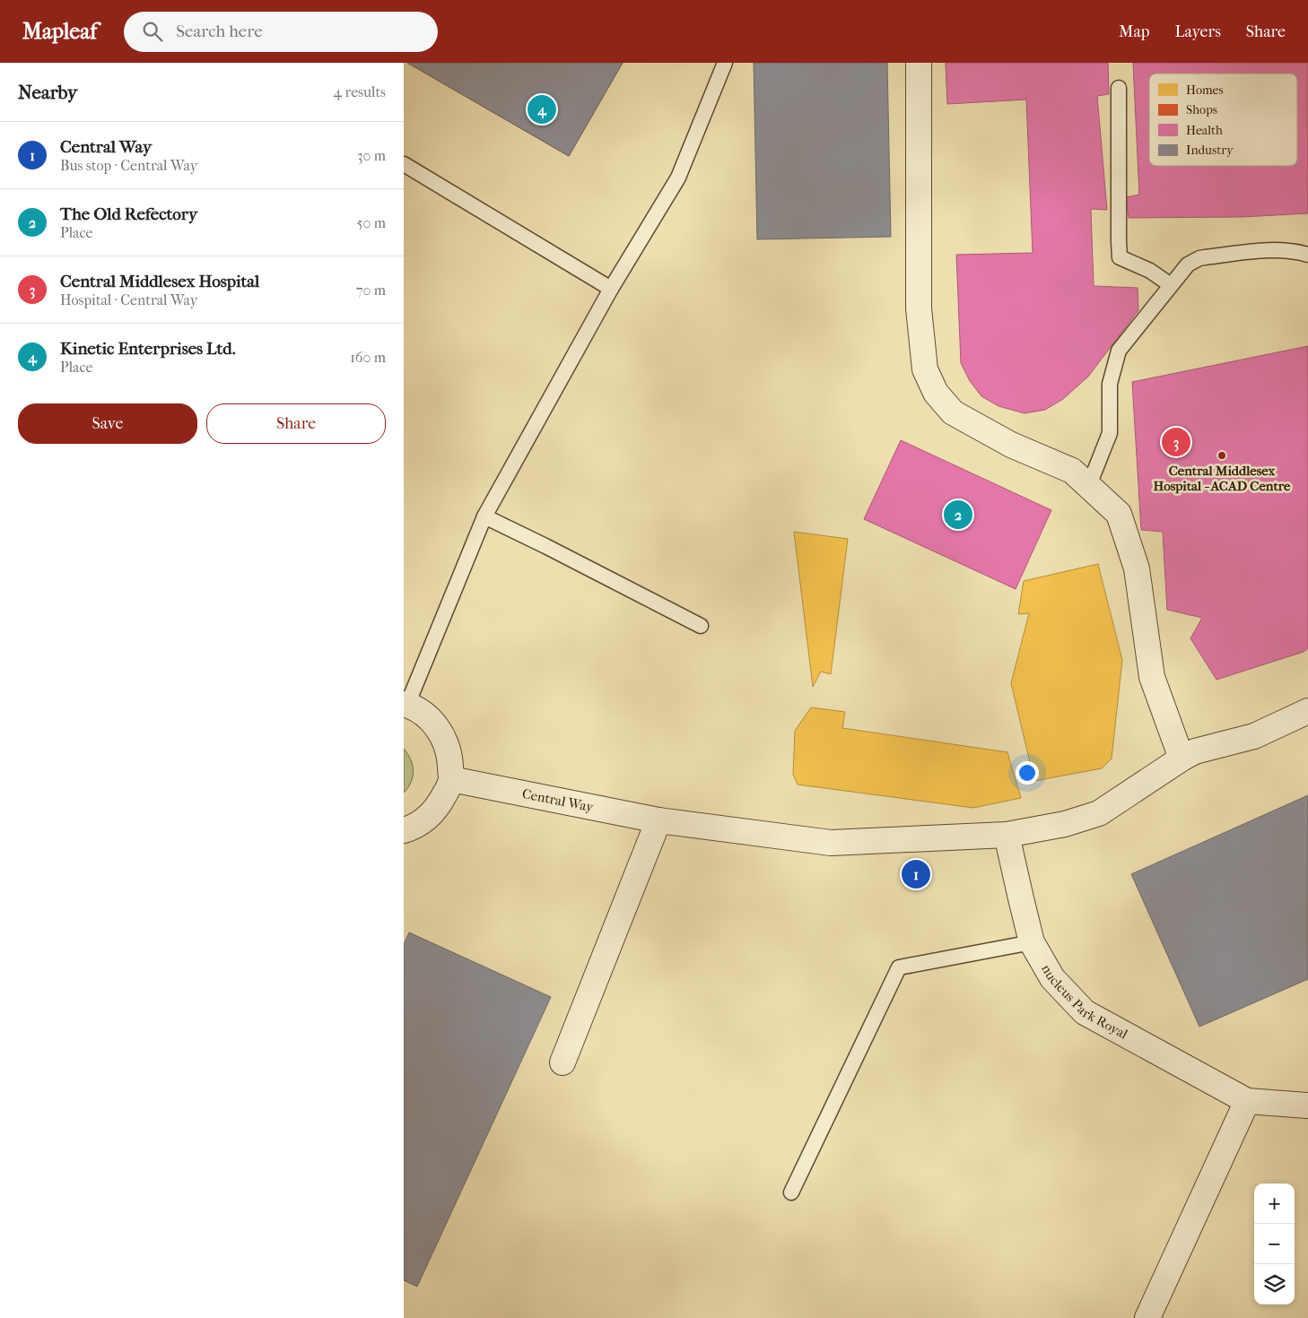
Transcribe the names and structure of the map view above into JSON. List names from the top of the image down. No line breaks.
{"streets":{"street":["Central Way","nucleus Park Royal"]},"crossings":[["Central Way","nucleus Park Royal"]],"places":["Central Middlesex Hospital - ACAD Centre"],"legend":["Homes","Shops","Health","Industry"],"page":{"header":"Mapleaf","search":"Search here","nav":["Map","Layers","Share"],"heading":["Nearby","4 results"],"pins":["4","3","2","1"],"list":[{"mark":"1","name":"Central Way","note":"Bus stop · Central Way","value":"30 m"},{"mark":"2","name":"The Old Refectory","note":"Place","value":"50 m"},{"mark":"3","name":"Central Middlesex Hospital","note":"Hospital · Central Way","value":"70 m"},{"mark":"4","name":"Kinetic Enterprises Ltd.","note":"Place","value":"160 m"}],"buttons":["Save","Share"],"map_buttons":["+","−"]}}
